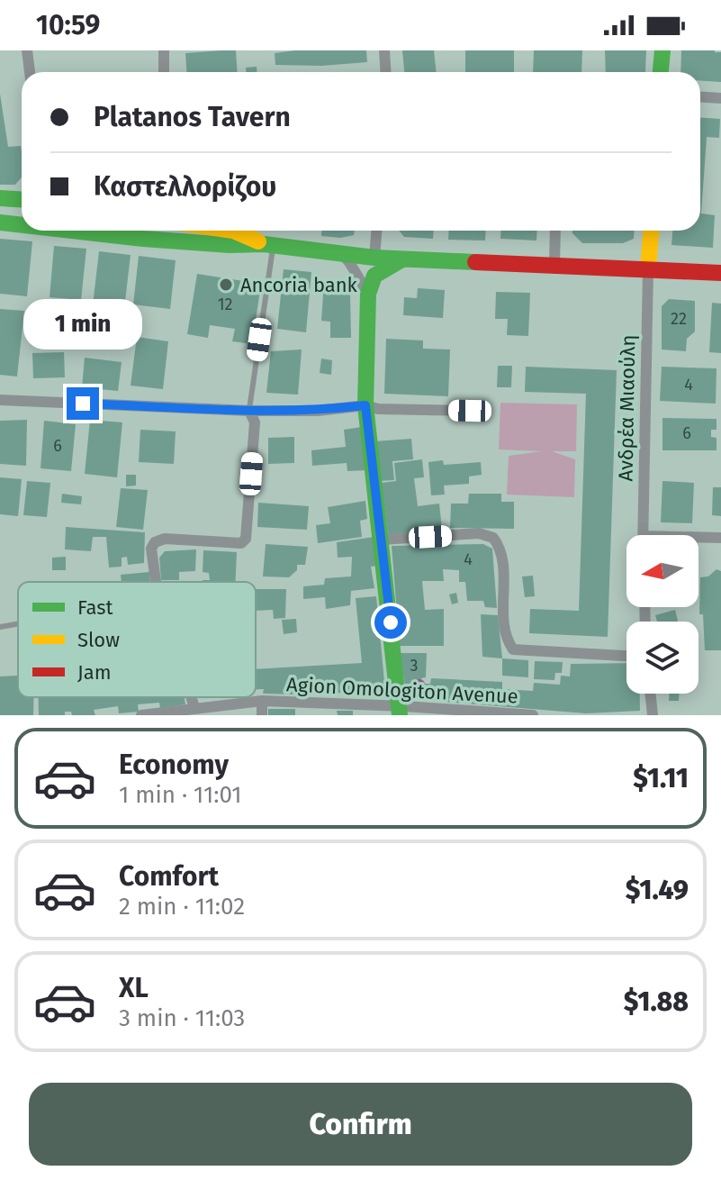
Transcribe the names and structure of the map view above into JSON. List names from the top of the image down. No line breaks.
{"streets":{"street":["Ανδρέα Μιαούλη","Agion Omologiton Avenue"]},"places":["Ancoria bank"],"house_numbers":["12","22","4","6","6","4","3"],"legend":["Fast","Slow","Jam"],"north":"left","page":{"status":"10:59","banner":["Platanos Tavern","Καστελλορίζου"],"bubble":"1 min","list":[{"name":"Economy","note":"1 min · 11:01","value":"$1.11"},{"name":"Comfort","note":"2 min · 11:02","value":"$1.49"},{"name":"XL","note":"3 min · 11:03","value":"$1.88"}],"buttons":"Confirm"}}
